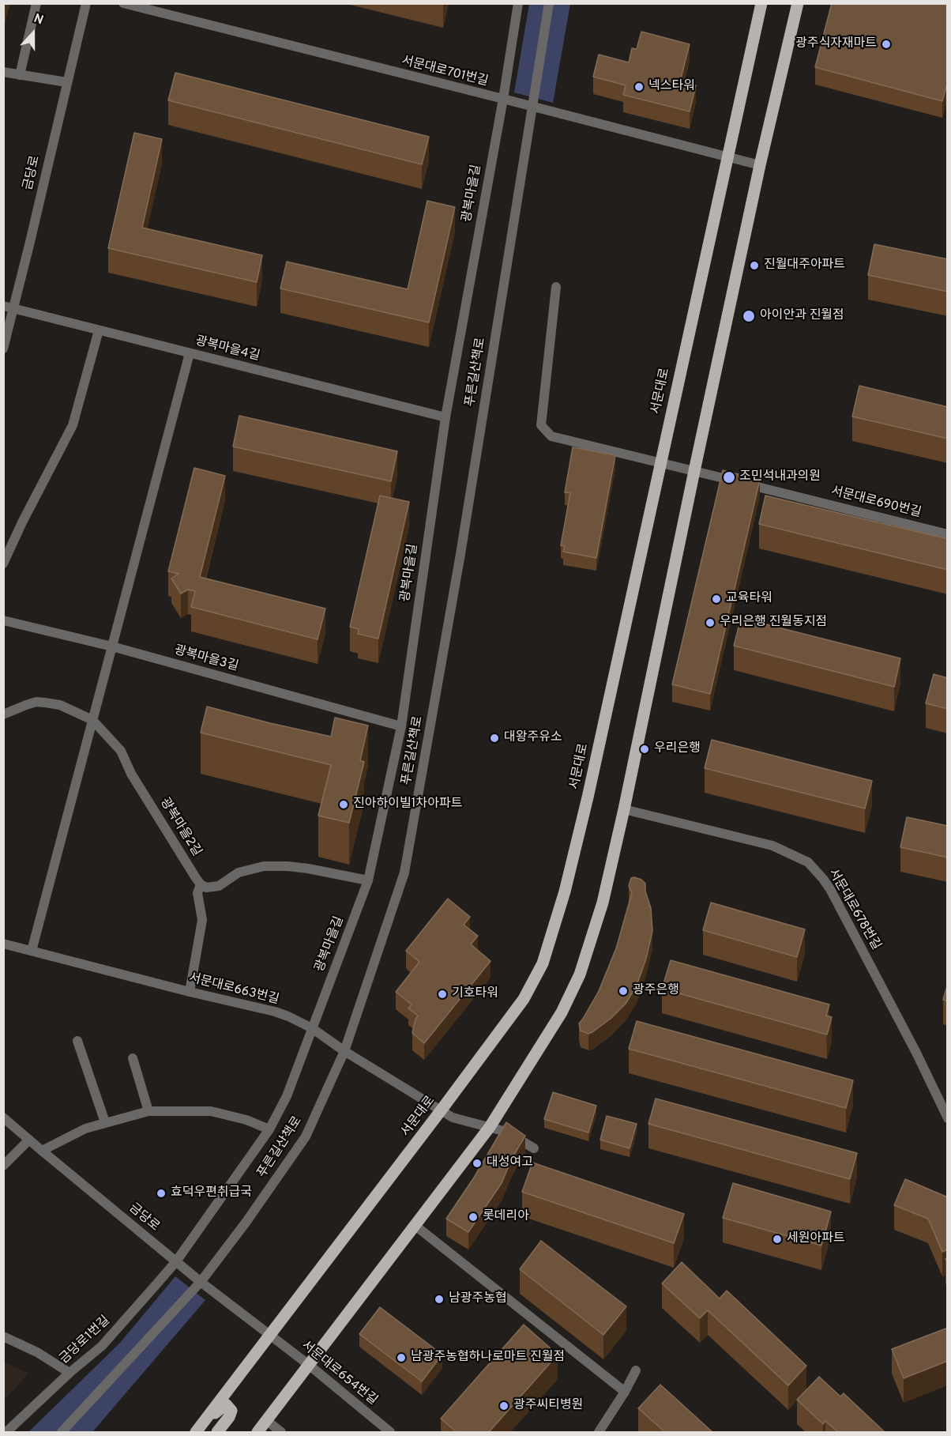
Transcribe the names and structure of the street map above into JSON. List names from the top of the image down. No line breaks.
{"streets":{"main road":["서문대로"],"street":["서문대로701번길","금당로","광복마을길","광복마을4길","푸른길산책로","서문대로690번길","광복마을3길","광복마을2길","서문대로678번길","서문대로663번길","금당로1번길","서문대로654번길"]},"crossings":[["서문대로701번길","광복마을길"],["서문대로701번길","푸른길산책로"],["서문대로701번길","서문대로"],["금당로","광복마을길"],["금당로","광복마을4길"],["금당로","푸른길산책로"],["금당로","서문대로"],["금당로","금당로1번길"],["금당로","서문대로654번길"],["광복마을길","광복마을4길"],["광복마을길","광복마을3길"],["광복마을길","서문대로663번길"],["광복마을길","금당로1번길"],["푸른길산책로","서문대로663번길"],["서문대로","서문대로690번길"],["서문대로","서문대로663번길"],["서문대로","서문대로654번길"]],"places":["광주식자재마트","넥스타워","진월대주아파트","아이안과 진월점","조민석내과의원","교육타워","우리은행 진월동지점","대왕주유소","우리은행","진아하이빌1차아파트","광주은행","기호타워","대성여고","효덕우편취급국","롯데리아","세원아파트","남광주농협","남광주농협하나로마트 진월점","광주씨티병원"],"north":"top"}
